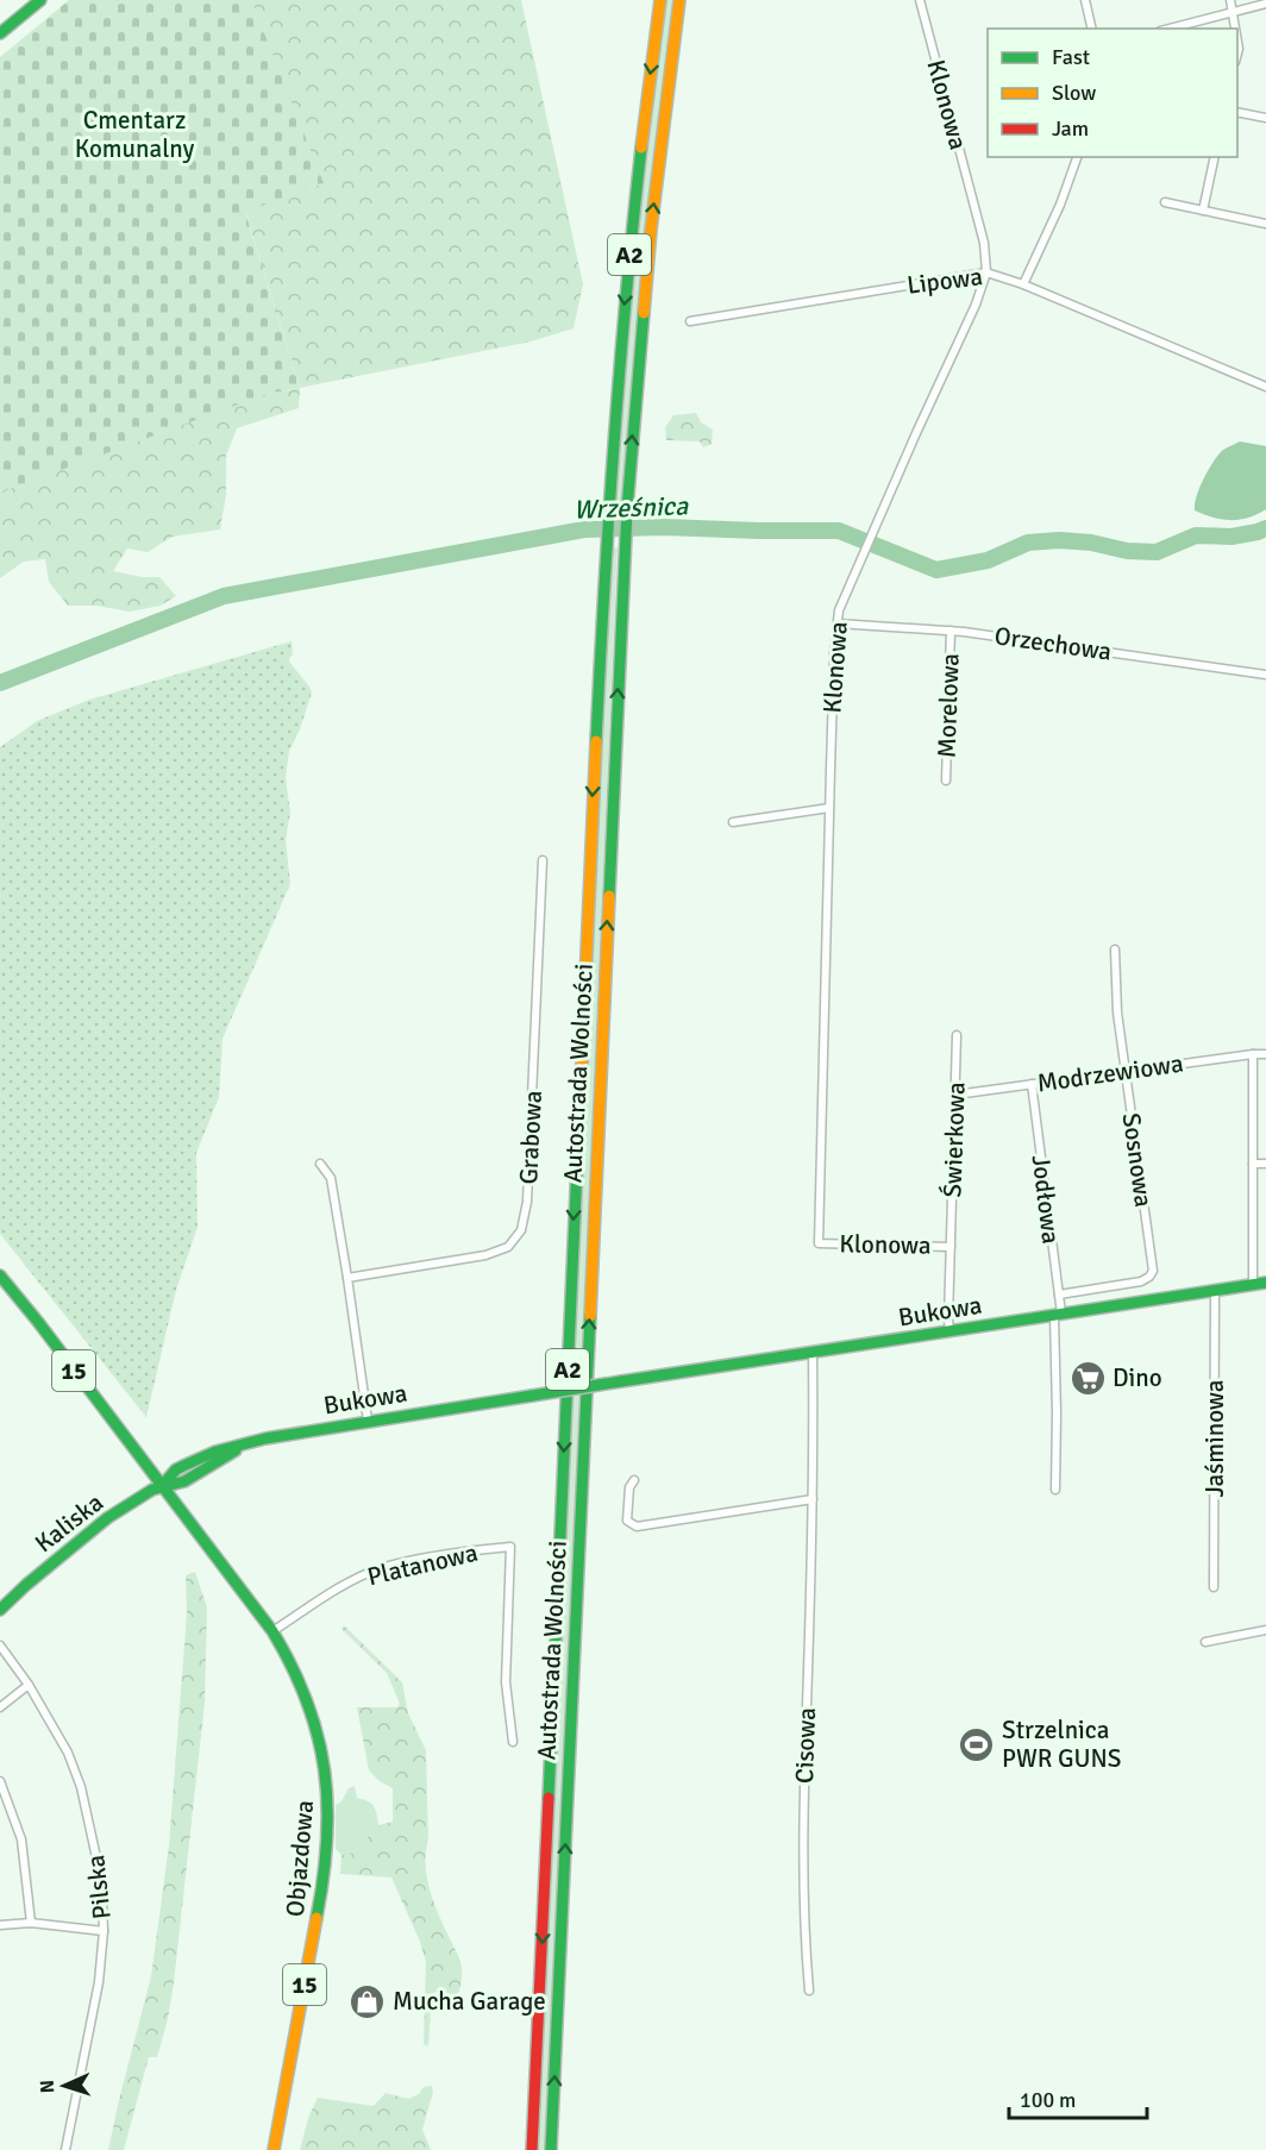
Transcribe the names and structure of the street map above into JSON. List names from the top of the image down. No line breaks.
{"streets":{"main road":["A2","Autostrada Wolności","Bukowa","15","Kaliska","Objazdowa"],"street":["Klonowa","Lipowa","Orzechowa","Morelowa","Modrzewiowa","Grabowa","Świerkowa","Sosnowa","Jodłowa","Jaśminowa","Platanowa","Cisowa","Pilska"]},"crossings":[["Klonowa","Lipowa"],["Klonowa","Orzechowa"],["Klonowa","Świerkowa"],["Orzechowa","Morelowa"],["Modrzewiowa","Świerkowa"],["Modrzewiowa","Sosnowa"],["Modrzewiowa","Jodłowa"],["Świerkowa","Bukowa"],["Sosnowa","Jodłowa"],["Jodłowa","Bukowa"],["Bukowa","15"],["Bukowa","Jaśminowa"],["Bukowa","Kaliska"],["Bukowa","Cisowa"],["Bukowa","Objazdowa"],["15","Kaliska"],["15","Objazdowa"],["Kaliska","Objazdowa"],["Platanowa","Objazdowa"]],"water":["Wrześnica"],"parks":["Cmentarz Komunalny"],"places":{"supermarket":["Dino"],"sports":["Strzelnica PWR GUNS"],"shop":["Mucha Garage"]},"legend":["Fast","Slow","Jam"],"scale_bar":"100 m","north":"left"}
